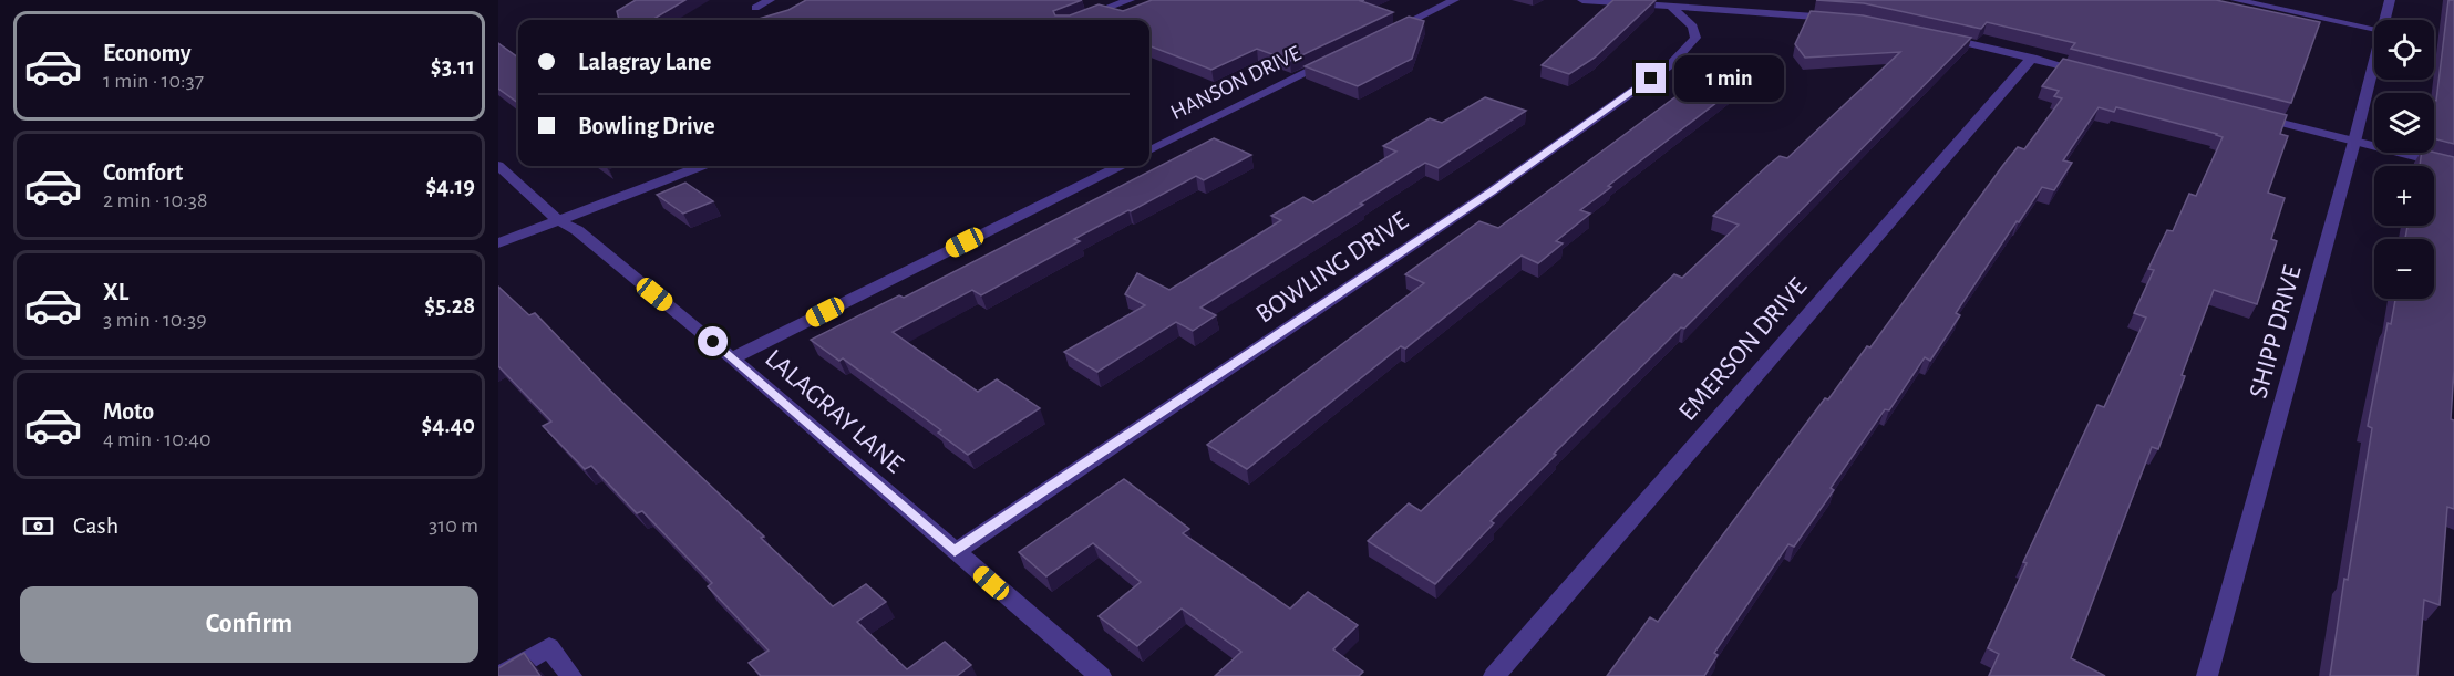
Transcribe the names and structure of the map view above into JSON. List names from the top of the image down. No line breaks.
{"streets":{"street":["HANSON DRIVE","BOWLING DRIVE","SHIPP DRIVE","EMERSON DRIVE","LALAGRAY LANE"]},"crossings":[["BOWLING DRIVE","LALAGRAY LANE"]],"page":{"list":[{"name":"Economy","note":"1 min · 10:37","value":"$3.11"},{"name":"Comfort","note":"2 min · 10:38","value":"$4.19"},{"name":"XL","note":"3 min · 10:39","value":"$5.28"},{"name":"Moto","note":"4 min · 10:40","value":"$4.40"}],"map_buttons":["+","−"],"banner":["Lalagray Lane","Bowling Drive"],"bubble":"1 min","pay":["Cash","310 m"],"buttons":"Confirm"}}
